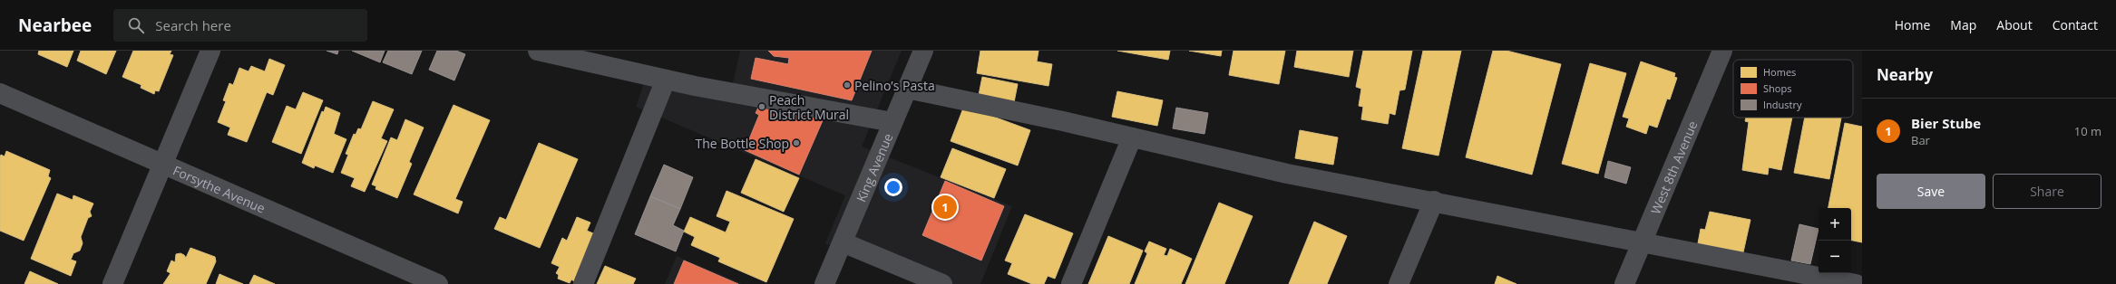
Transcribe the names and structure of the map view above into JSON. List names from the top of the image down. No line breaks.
{"streets":{"street":["King Avenue","West 8th Avenue","Forsythe Avenue"]},"places":["Pelino’s Pasta","Peach District Mural","The Bottle Shop"],"legend":["Homes","Shops","Industry"],"page":{"header":"Nearbee","search":"Search here","nav":["Home","Map","About","Contact"],"heading":"Nearby","list":[{"mark":"1","name":"Bier Stube","note":"Bar","value":"10 m"}],"buttons":["Save","Share"],"pins":"1","map_buttons":["+","−"]}}
